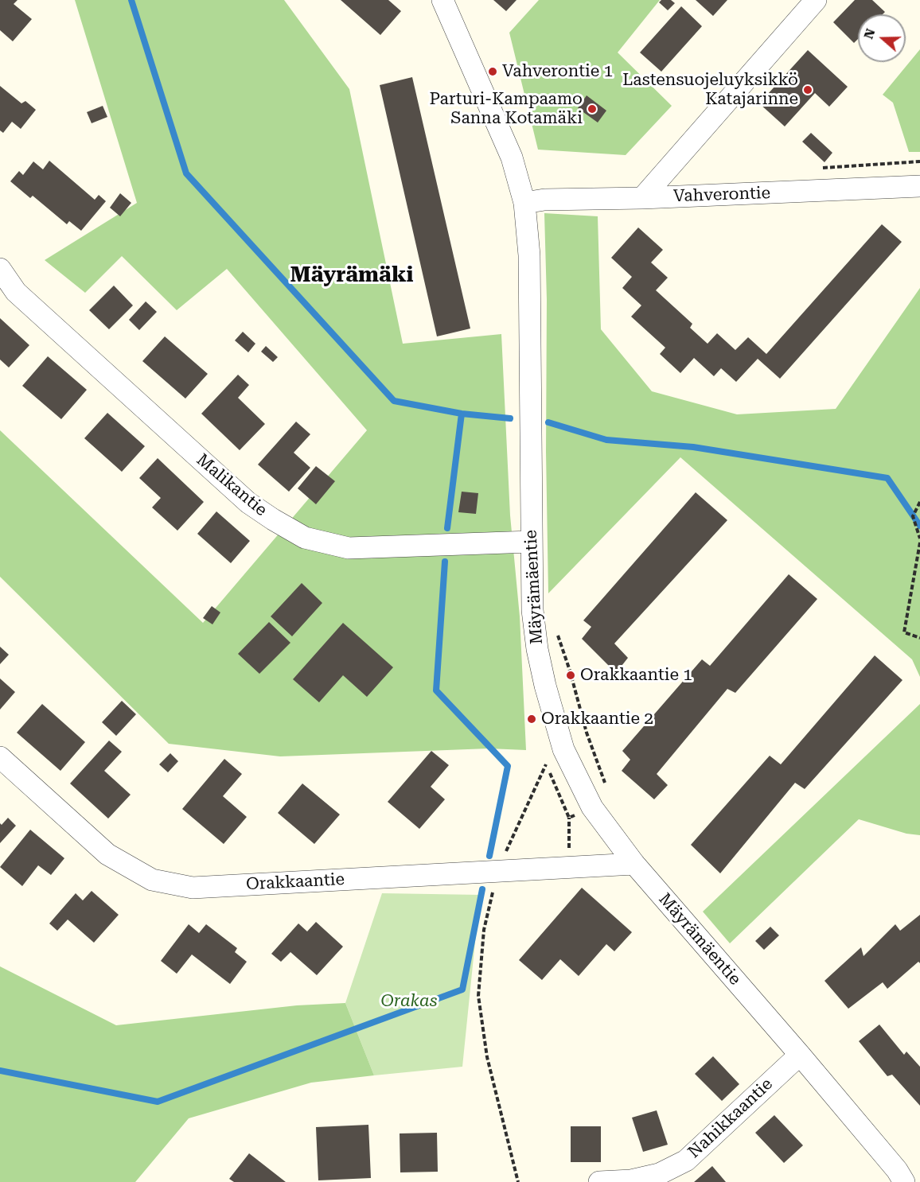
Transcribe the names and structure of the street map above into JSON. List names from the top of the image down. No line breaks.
{"streets":{"street":["Vahverontie","Malikantie","Mäyrämäentie","Orakkaantie","Nahikkaantie"]},"crossings":[["Vahverontie","Mäyrämäentie"],["Malikantie","Mäyrämäentie"],["Mäyrämäentie","Orakkaantie"],["Mäyrämäentie","Nahikkaantie"]],"districts":["Mäyrämäki"],"parks":["Orakas"],"places":["Vahverontie 1","Lastensuojeluyksikkö Katajarinne","Parturi-Kampaamo Sanna Kotamäki","Orakkaantie 1","Orakkaantie 2"],"north":"left"}
